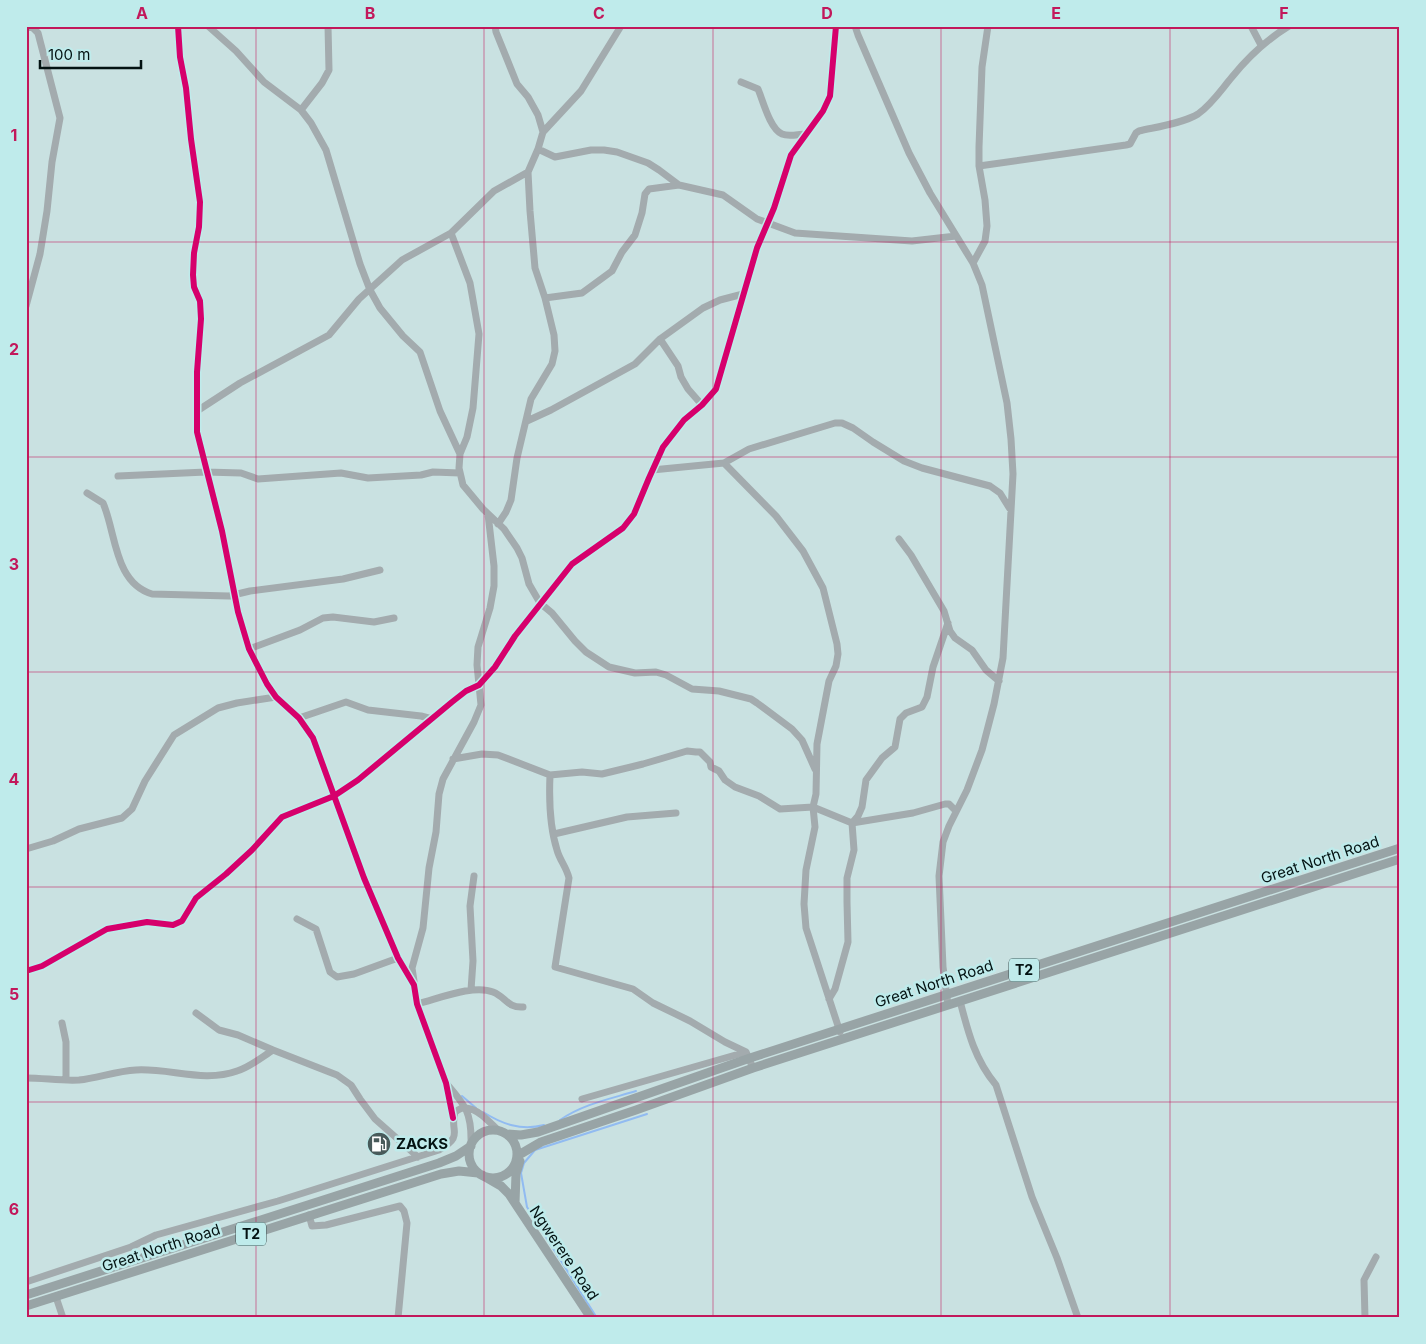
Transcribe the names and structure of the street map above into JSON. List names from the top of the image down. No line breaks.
{"streets":{"main road":["Great North Road","T2","Ngwerere Road"]},"crossings":[["Great North Road","Ngwerere Road"]],"places":{"fuel station":["ZACKS"]},"scale_bar":"100 m","grid":{"columns":["A","B","C","D","E","F"],"rows":["1","2","3","4","5","6"]}}
